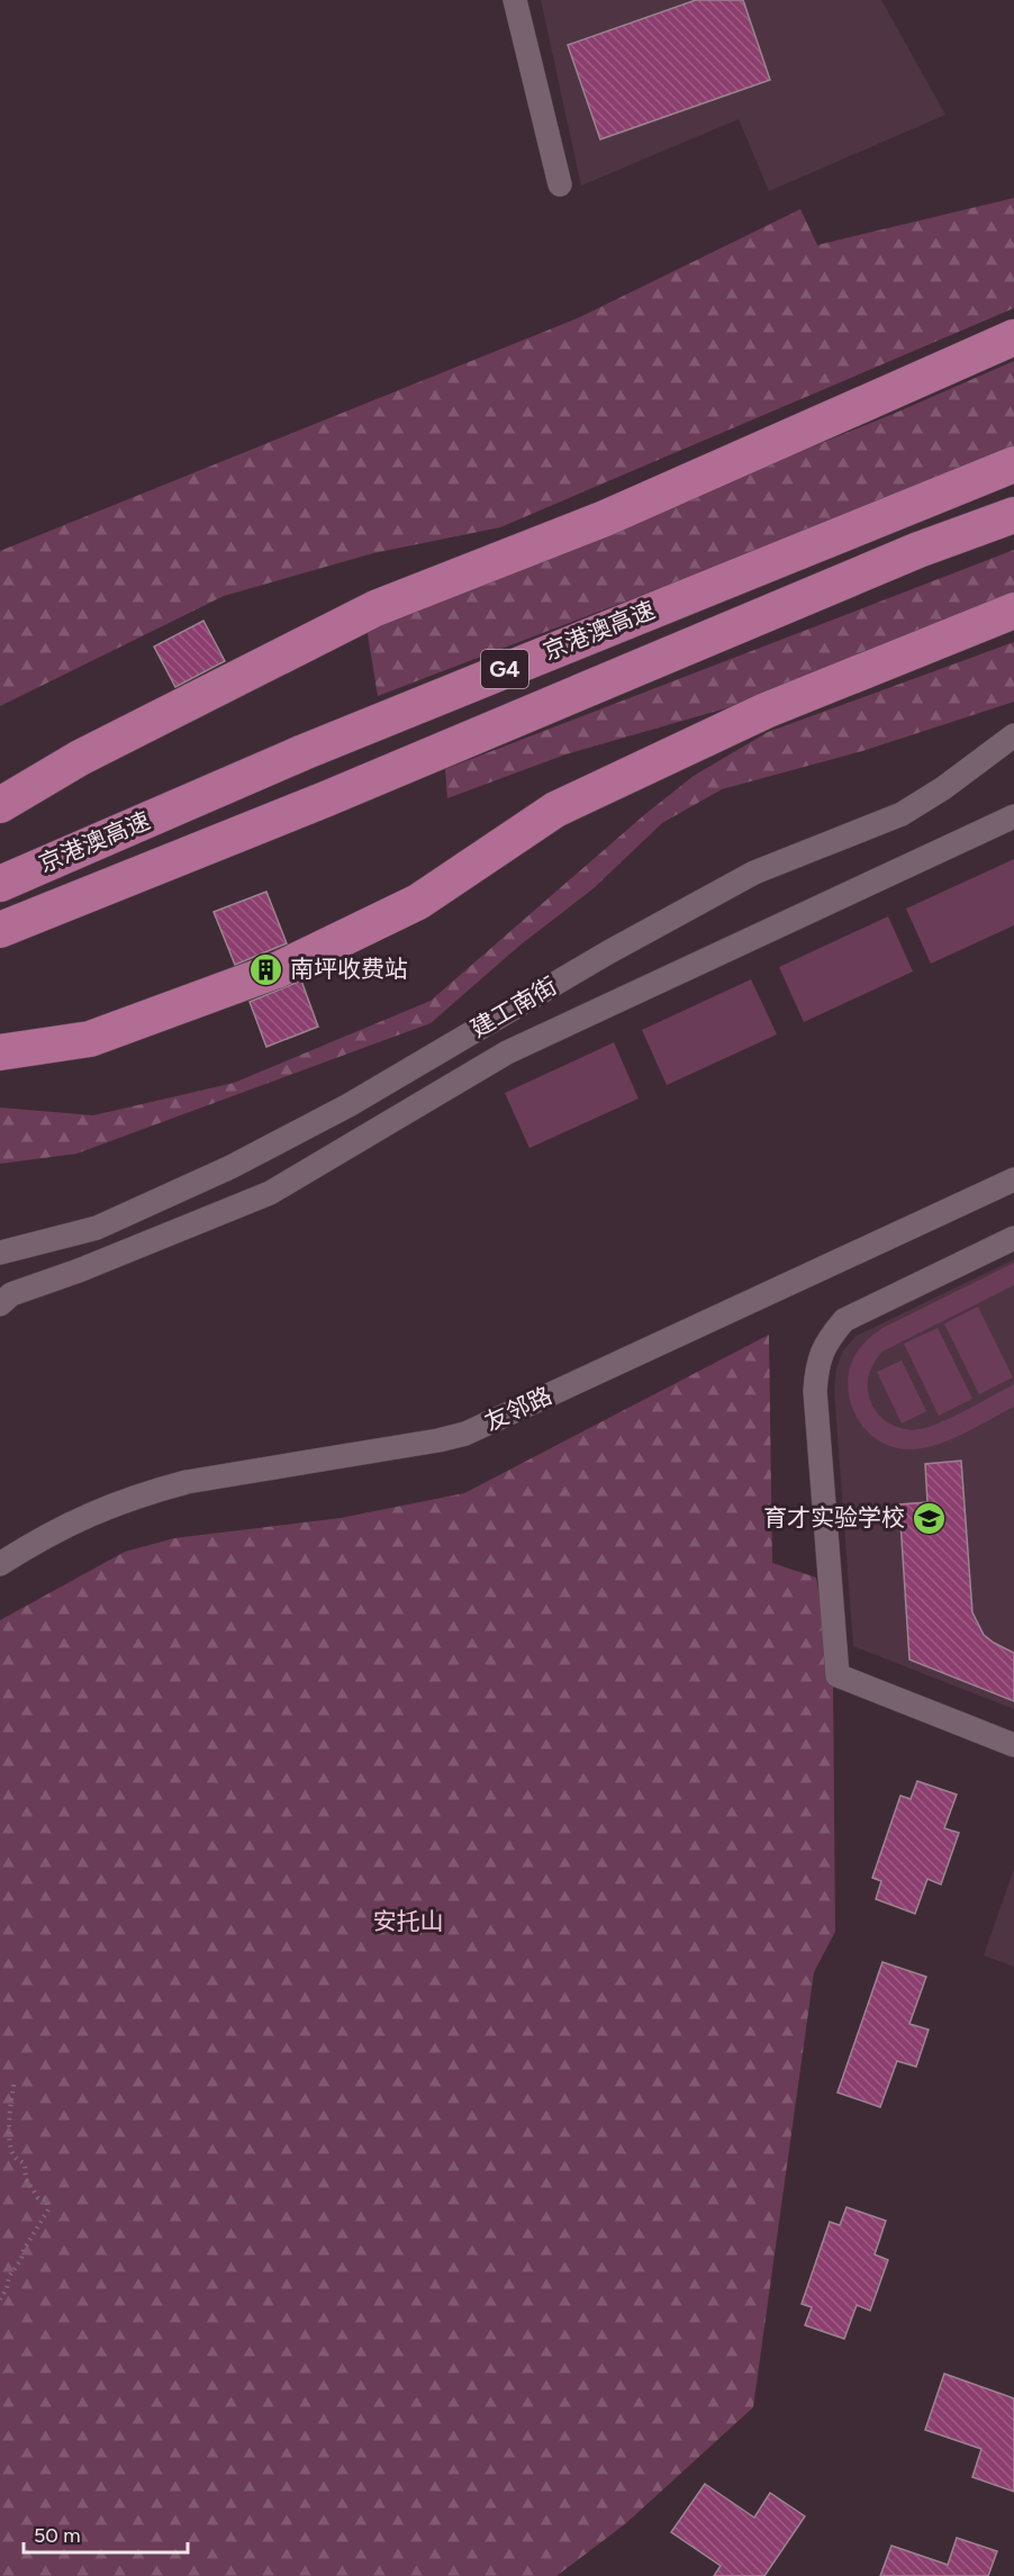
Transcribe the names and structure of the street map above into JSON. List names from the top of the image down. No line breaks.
{"streets":{"highway":["京港澳高速","G4"],"street":["建工南街","友邻路"]},"parks":["安托山"],"places":{"building":["南坪收费站"],"school or university":["育才实验学校"]},"scale_bar":"50 m"}
